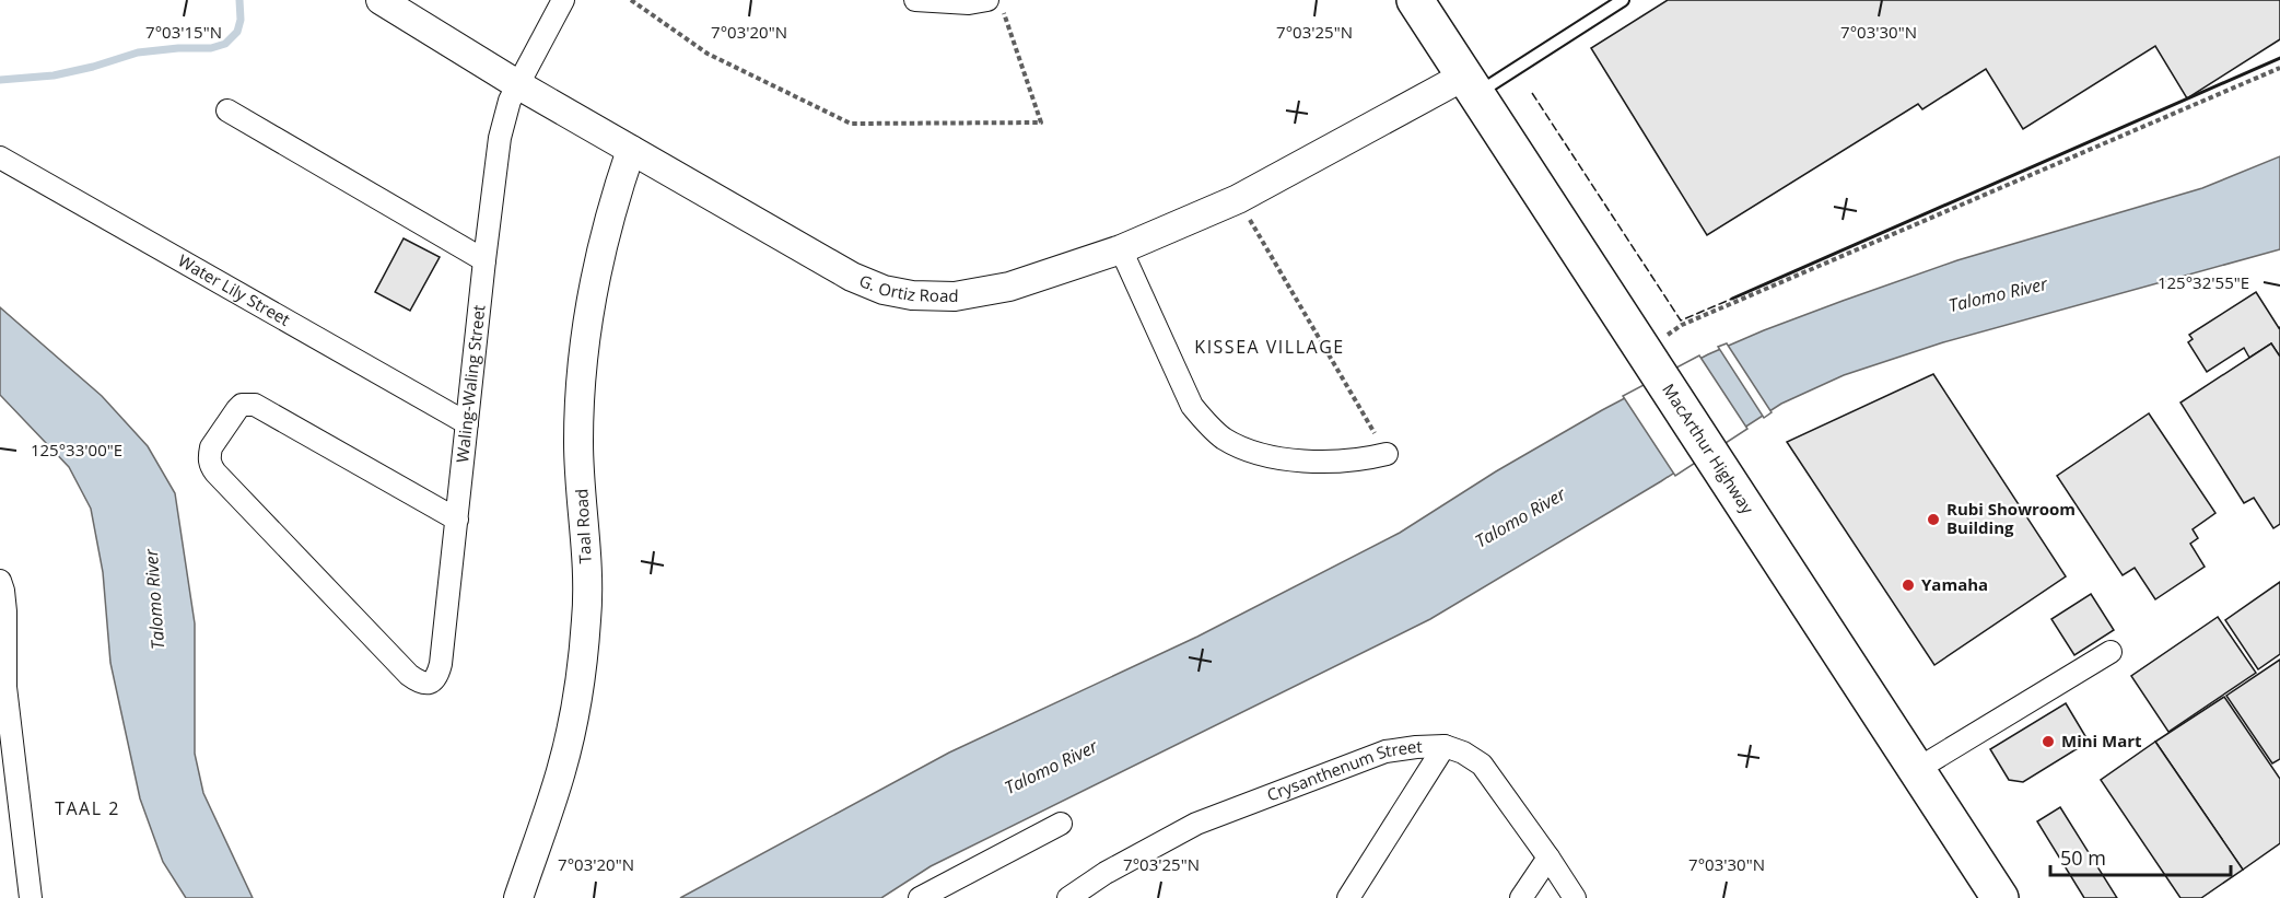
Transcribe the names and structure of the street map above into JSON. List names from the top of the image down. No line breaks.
{"streets":{"highway":["MacArthur Highway"],"street":["G. Ortiz Road","Water Lily Street","Waling-Waling Street","Taal Road","Crysanthenum Street"]},"crossings":[["G. Ortiz Road","Waling-Waling Street"],["G. Ortiz Road","MacArthur Highway"],["G. Ortiz Road","Taal Road"],["Water Lily Street","Waling-Waling Street"]],"districts":["KISSEA VILLAGE","TAAL 2"],"water":["Talomo River"],"places":["Rubi Showroom Building","Yamaha","Mini Mart"],"scale_bar":"50 m","coordinates":["7°03'15\"N","7°03'20\"N","7°03'25\"N","7°03'30\"N","125°32'55\"E","125°33'00\"E"]}
